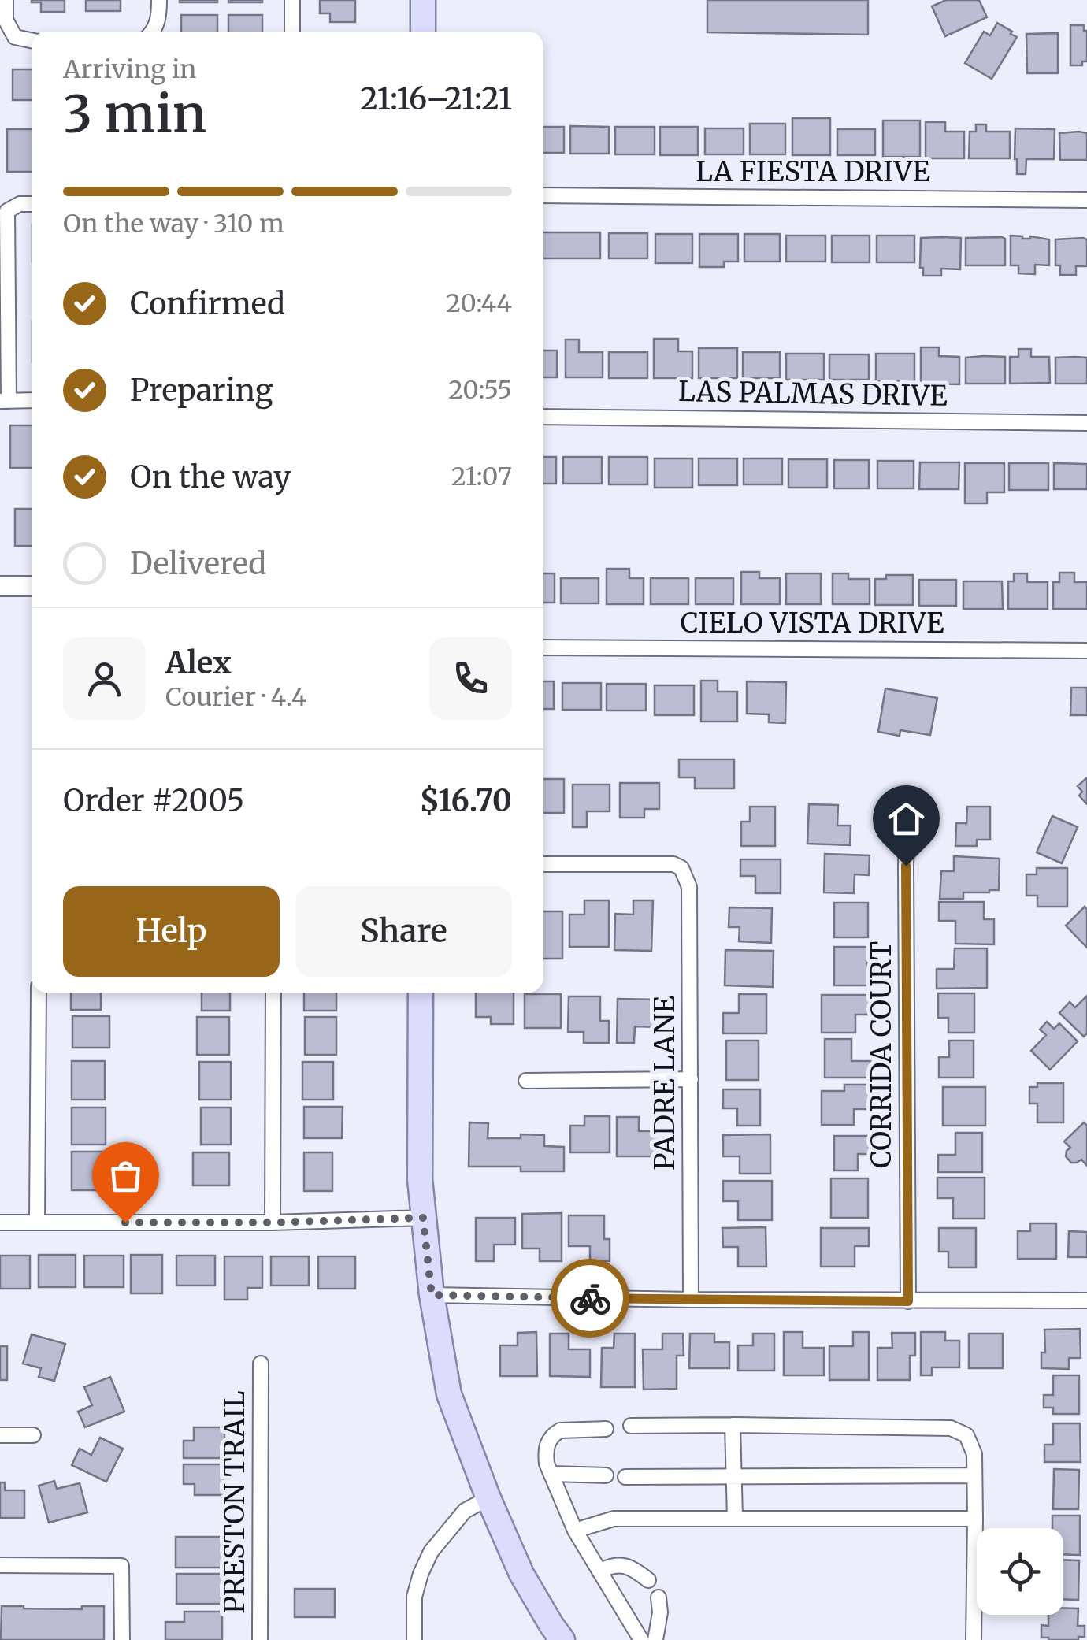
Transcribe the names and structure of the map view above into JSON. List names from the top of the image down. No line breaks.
{"streets":{"street":["LA FIESTA DRIVE","LAS PALMAS DRIVE","CIELO VISTA DRIVE","CORRIDA COURT","PADRE LANE","PRESTON TRAIL"]},"page":{"heading":["3 min","Arriving in","21:16–21:21"],"panel":["Alex","Courier · 4.4","Order #2005","$16.70"],"bar":"On the way · 310 m","list":[["Confirmed","20:44"],["Preparing","20:55"],["On the way","21:07"],"Delivered"],"buttons":["Help","Share"]}}
